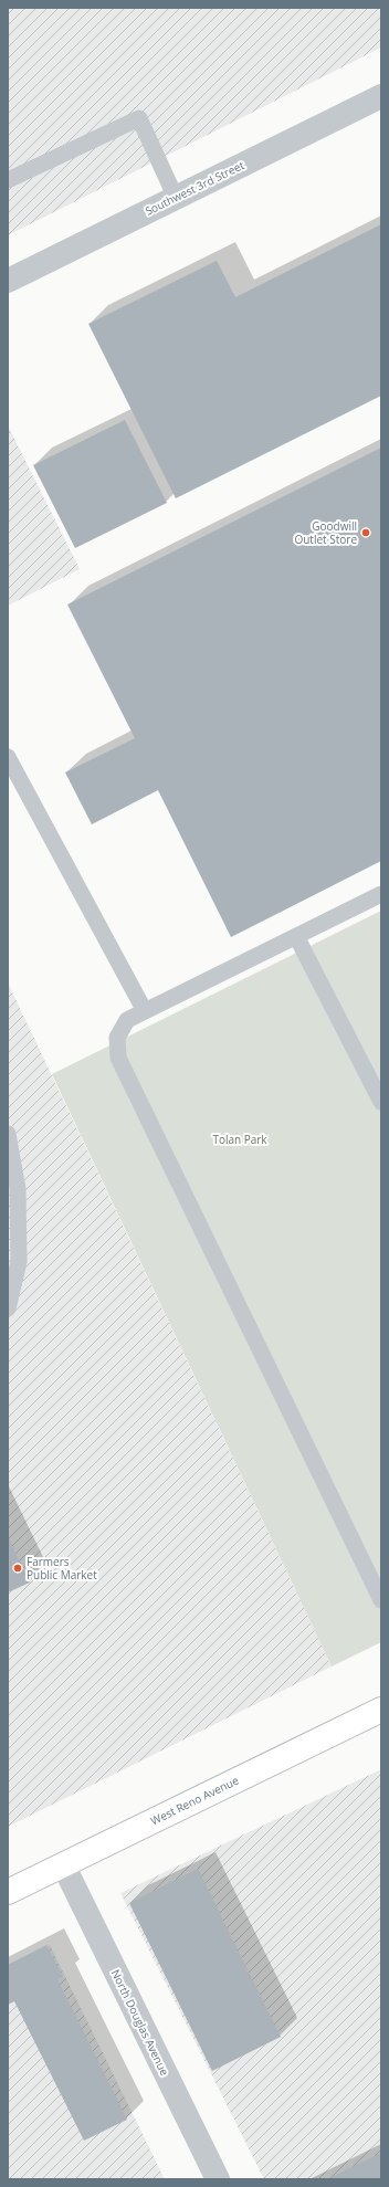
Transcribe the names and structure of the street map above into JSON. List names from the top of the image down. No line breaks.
{"streets":{"main road":["West Reno Avenue"],"street":["Southwest 3rd Street","North Douglas Avenue"]},"crossings":[["West Reno Avenue","North Douglas Avenue"]],"parks":["Tolan Park"],"places":["Goodwill Outlet Store","Farmers Public Market"]}
